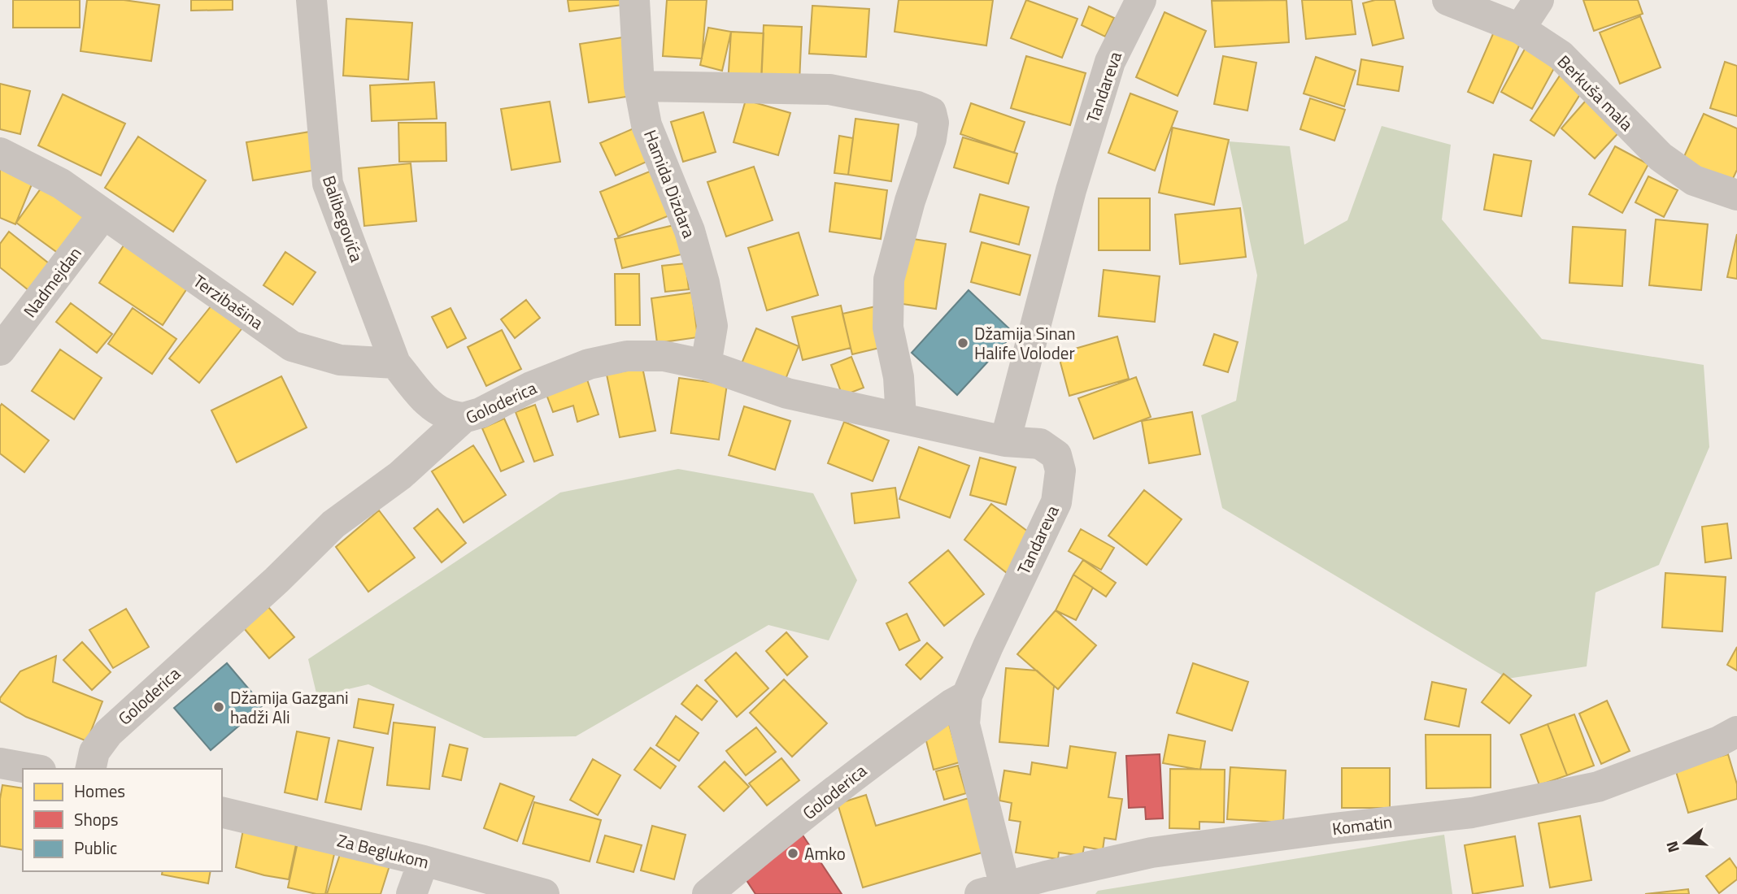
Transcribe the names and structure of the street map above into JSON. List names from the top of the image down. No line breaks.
{"streets":{"street":["Tandareva","Berkuša mala","Hamida Dizdara","Balibegovića","Nadmejdan","Terzibašina","Goloderica","Komatin","Za Beglukom"]},"crossings":[["Tandareva","Goloderica"],["Tandareva","Komatin"],["Hamida Dizdara","Goloderica"],["Balibegovića","Terzibašina"],["Nadmejdan","Terzibašina"]],"places":["Džamija Sinan Halife Voloder","Džamija Gazgani hadži Ali","Amko"],"legend":["Homes","Shops","Public"],"north":"left"}
